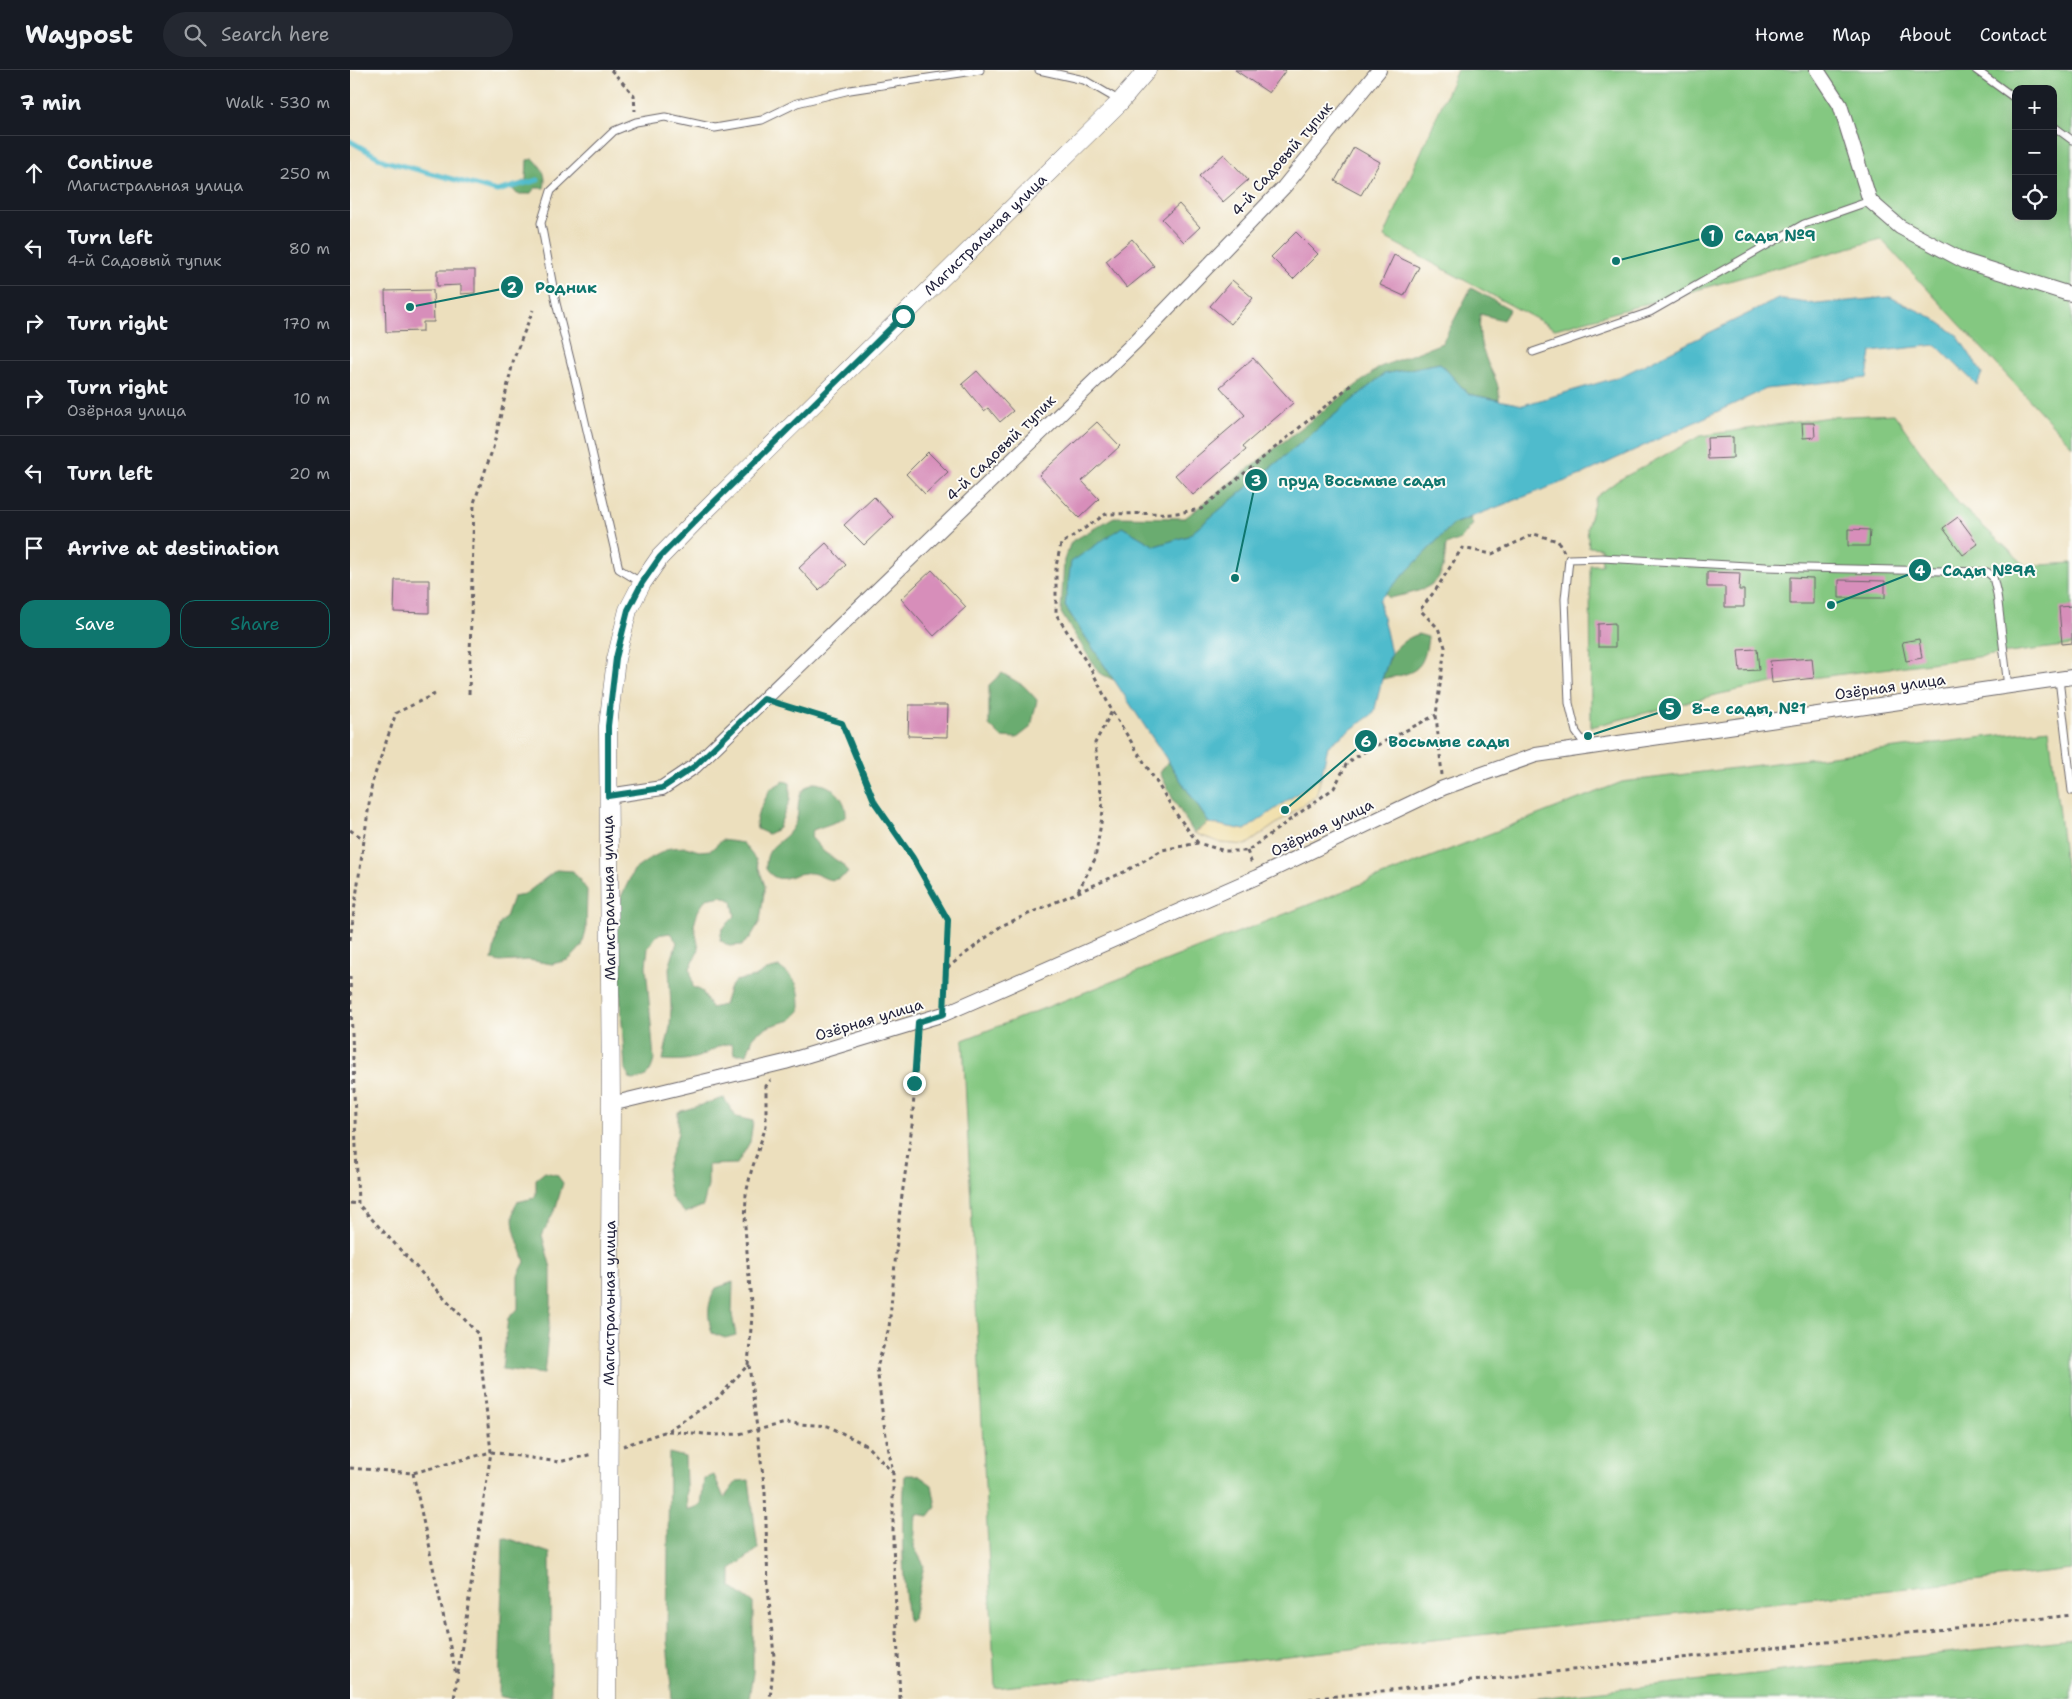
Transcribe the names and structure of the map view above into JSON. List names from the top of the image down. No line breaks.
{"streets":{"street":["4-й Садовый тупик","Магистральная улица","Озёрная улица"]},"crossings":[["4-й Садовый тупик","Магистральная улица"],["Магистральная улица","Озёрная улица"]],"places":["Сады №9","Родник","пруд Восьмые сады","Сады №9А","8-е сады, №1","Восьмые сады"],"page":{"header":"Waypost","search":"Search here","nav":["Home","Map","About","Contact"],"heading":["7 min","Walk · 530 m"],"map_buttons":["+","−"],"list":[["Continue","Магистральная улица","250 m"],["Turn left","4-й Садовый тупик","80 m"],["Turn right","170 m"],["Turn right","Озёрная улица","10 m"],["Turn left","20 m"],"Arrive at destination"],"buttons":["Save","Share"]}}
